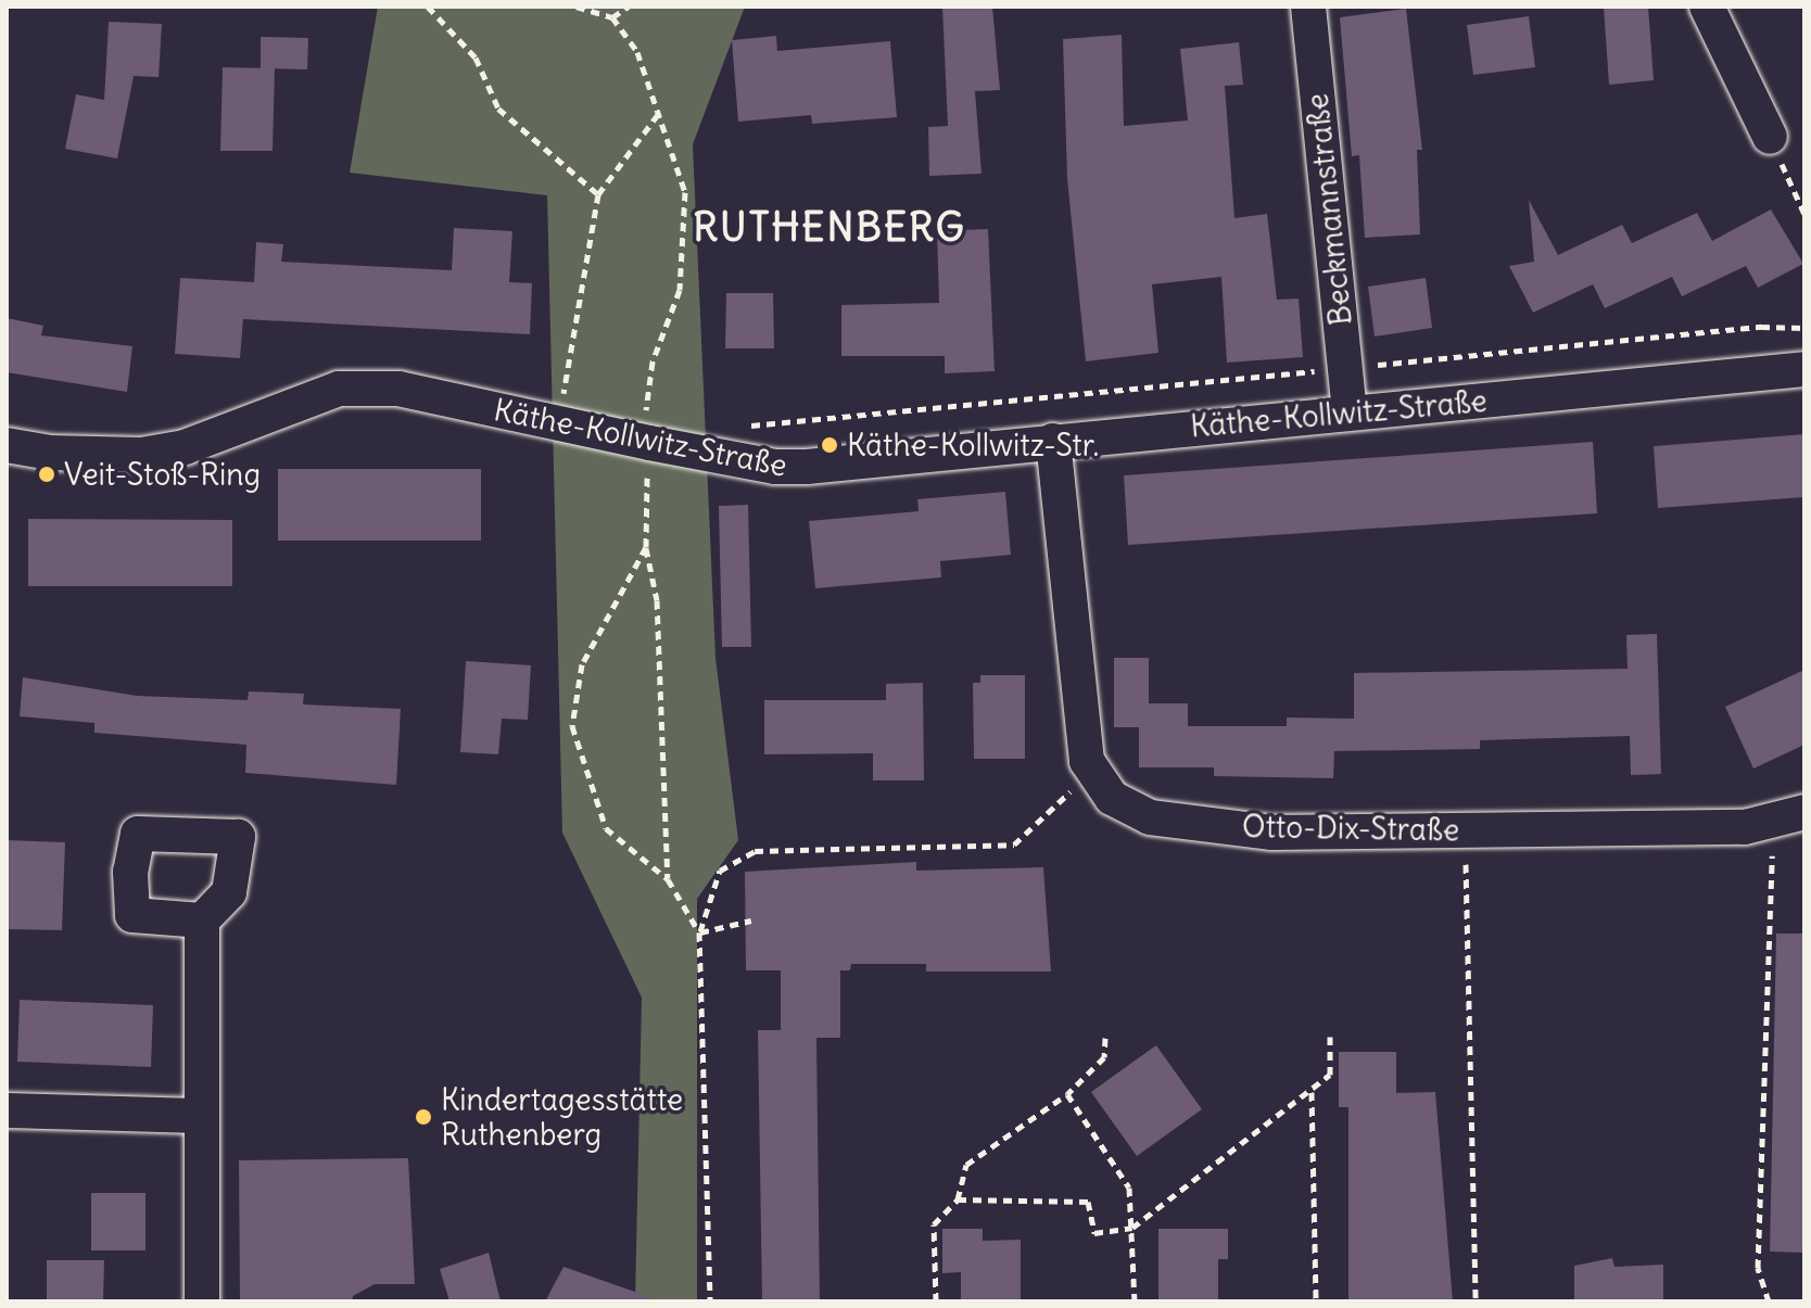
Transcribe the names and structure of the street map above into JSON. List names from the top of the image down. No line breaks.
{"streets":{"street":["Beckmannstraße","Käthe-Kollwitz-Straße","Otto-Dix-Straße"]},"crossings":[["Beckmannstraße","Käthe-Kollwitz-Straße"]],"districts":["RUTHENBERG"],"places":["Käthe-Kollwitz-Str.","Veit-Stoß-Ring","Kindertagesstätte Ruthenberg"]}
